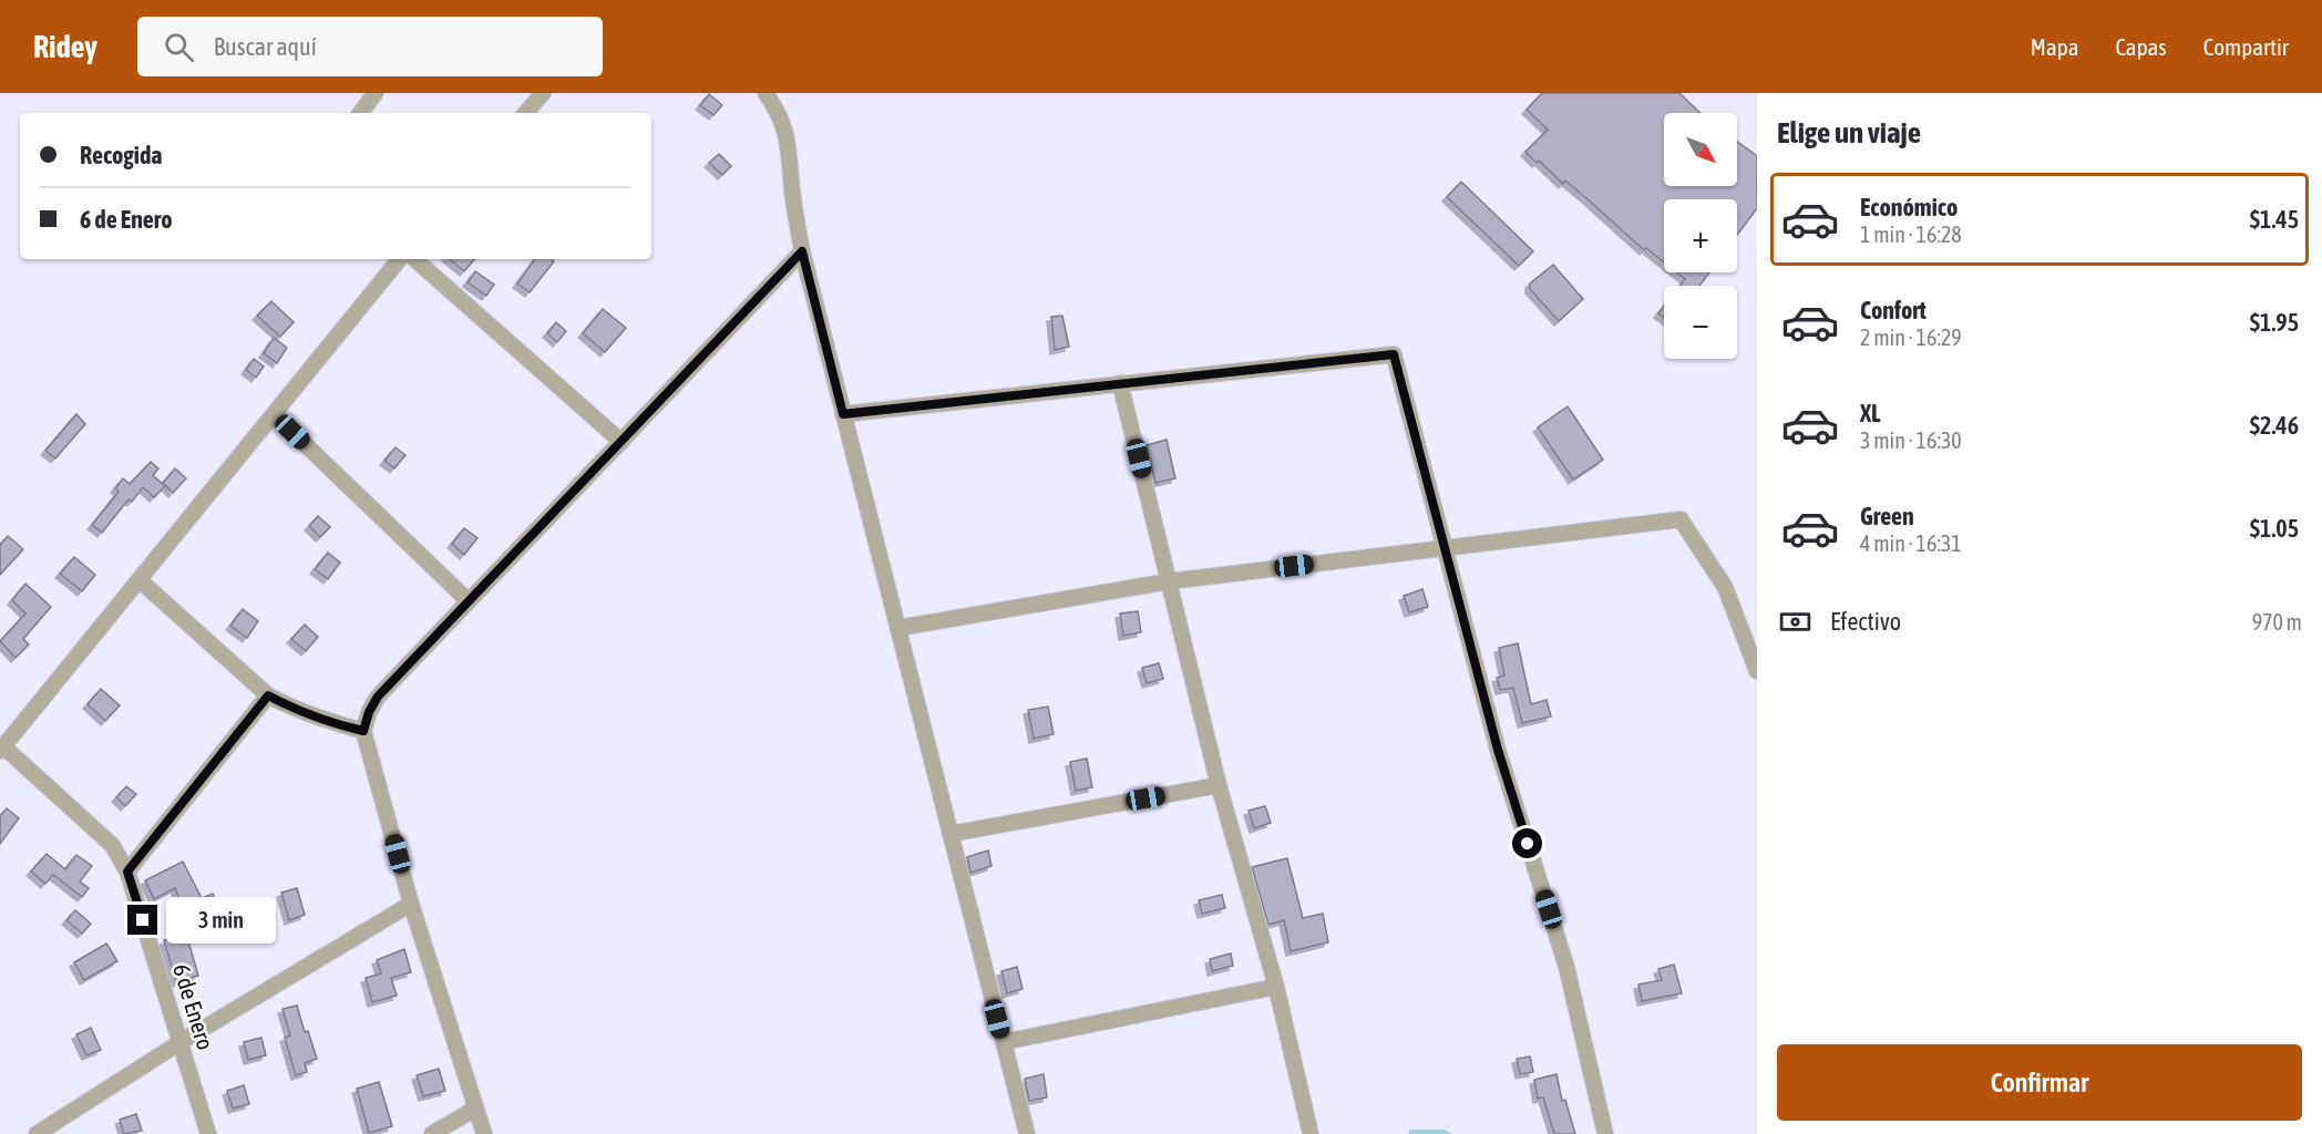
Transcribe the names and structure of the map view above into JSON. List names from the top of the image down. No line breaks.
{"streets":{"street":["6 de Enero"]},"north":"bottom right","page":{"header":"Ridey","search":"Buscar aquí","nav":["Mapa","Capas","Compartir"],"heading":"Elige un viaje","map_buttons":["+","−"],"banner":["Recogida","6 de Enero"],"list":[{"name":"Económico","note":"1 min · 16:28","value":"$1.45"},{"name":"Confort","note":"2 min · 16:29","value":"$1.95"},{"name":"XL","note":"3 min · 16:30","value":"$2.46"},{"name":"Green","note":"4 min · 16:31","value":"$1.05"}],"pay":["Efectivo","970 m"],"bubble":"3 min","buttons":"Confirmar"}}
